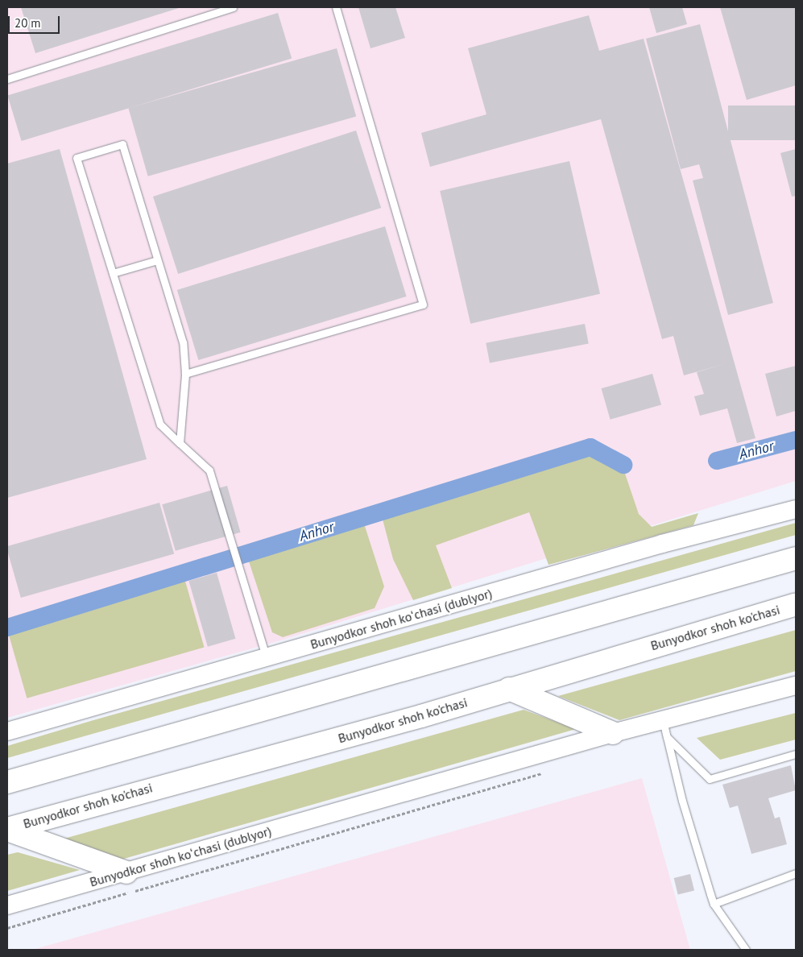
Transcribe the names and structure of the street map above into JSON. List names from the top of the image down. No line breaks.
{"streets":{"main road":["Bunyodkor shoh ko'chasi"],"street":["Bunyodkor shoh koʻchasi (dublyor)"]},"water":["Anhor"],"scale_bar":"20 m"}
